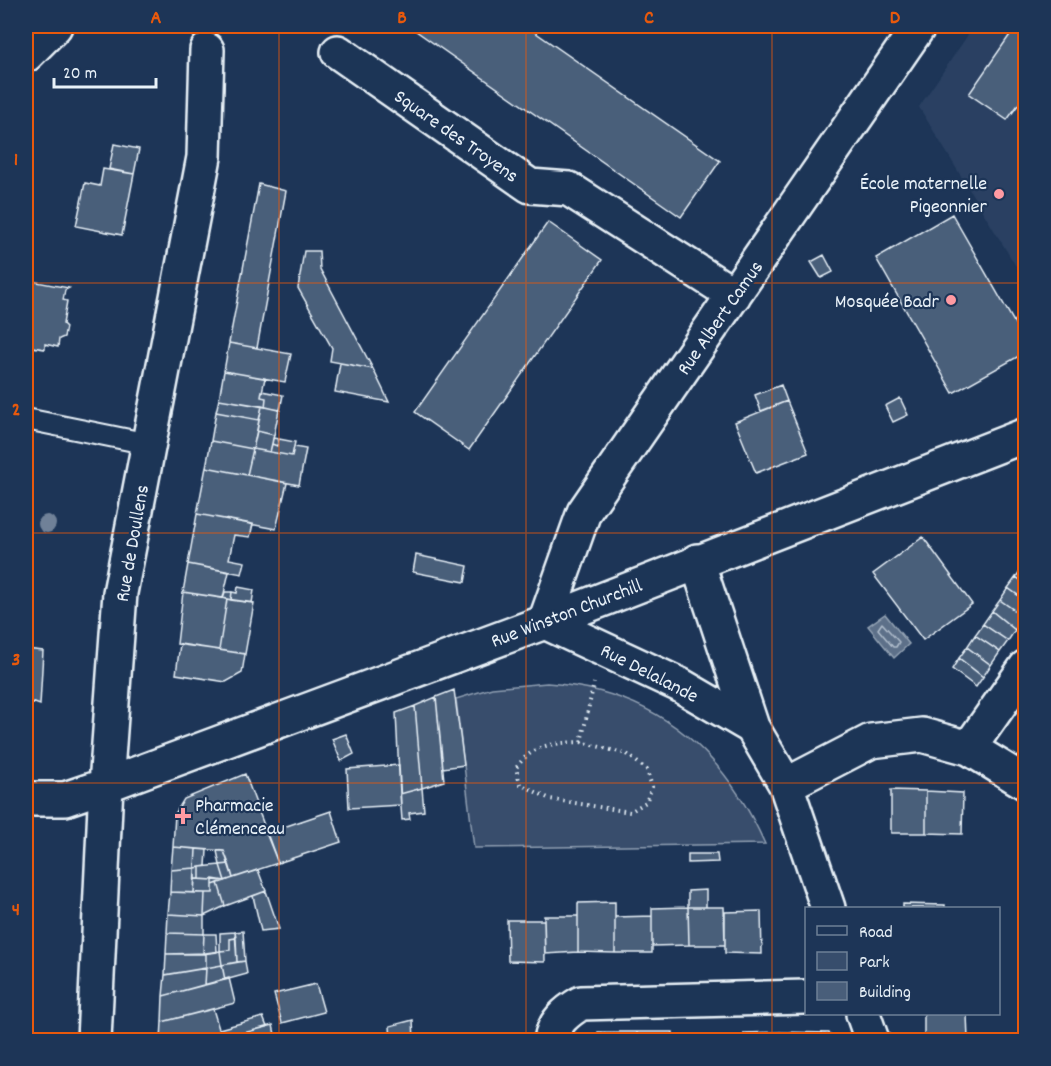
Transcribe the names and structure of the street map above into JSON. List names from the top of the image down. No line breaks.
{"streets":{"street":["Square des Troyens","Rue Albert Camus","Rue de Doullens","Rue Winston Churchill","Rue Delalande"]},"crossings":[["Square des Troyens","Rue Albert Camus"],["Rue Albert Camus","Rue Winston Churchill"],["Rue Albert Camus","Rue Delalande"],["Rue de Doullens","Rue Winston Churchill"],["Rue Winston Churchill","Rue Delalande"]],"places":{"other":["École maternelle Pigeonnier","Mosquée Badr"],"health":["Pharmacie Clémenceau"]},"legend":["Road","Park","Building"],"scale_bar":"20 m","grid":{"columns":["A","B","C","D"],"rows":["1","2","3","4"]}}
